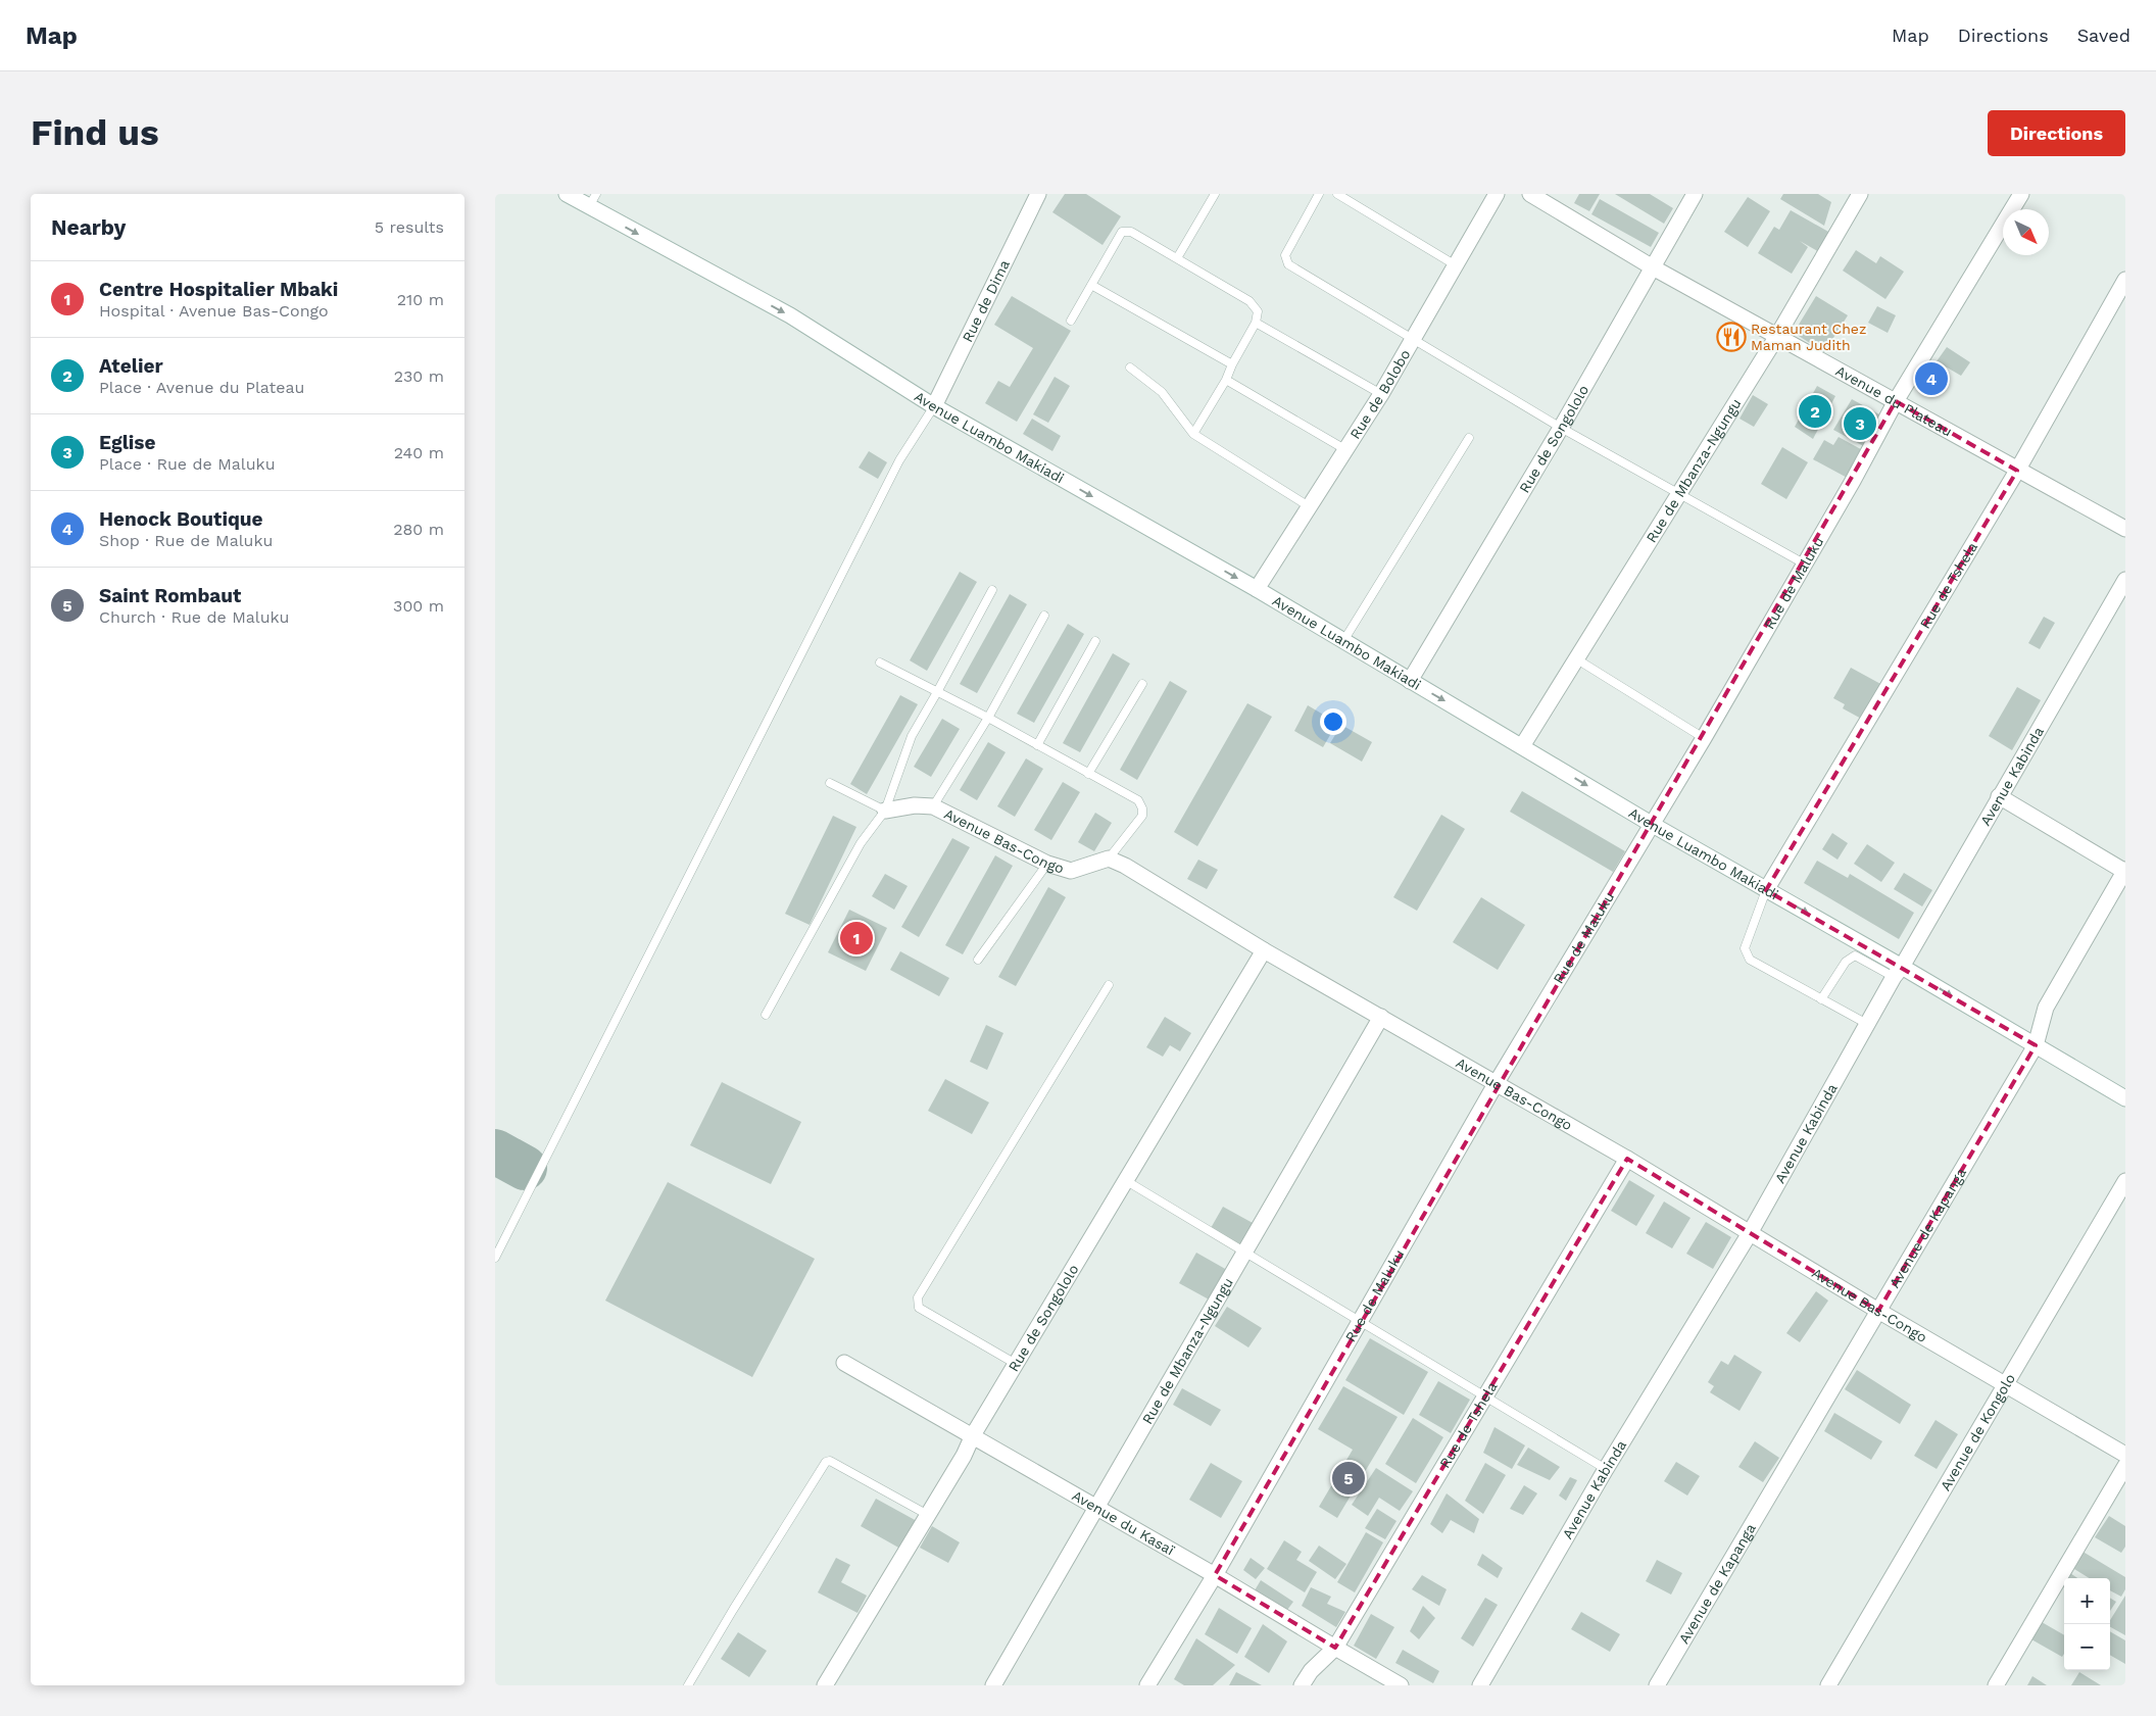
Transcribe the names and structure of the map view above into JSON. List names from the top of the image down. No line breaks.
{"streets":{"street":["Rue de Dima","Rue de Bolobo","Avenue du Plateau","Avenue Luambo Makiadi","Rue de Songololo","Rue de Mbanza-Ngungu","Rue de Maluku","Rue de Tshela","Avenue Kabinda","Avenue Bas-Congo","Avenue de Kapanga","Avenue de Kongolo","Avenue du Kasaï"]},"crossings":[["Rue de Dima","Avenue Luambo Makiadi"],["Rue de Bolobo","Avenue Luambo Makiadi"],["Avenue du Plateau","Rue de Songololo"],["Avenue du Plateau","Rue de Mbanza-Ngungu"],["Avenue du Plateau","Rue de Maluku"],["Avenue du Plateau","Rue de Tshela"],["Avenue Luambo Makiadi","Rue de Songololo"],["Avenue Luambo Makiadi","Rue de Mbanza-Ngungu"],["Avenue Luambo Makiadi","Rue de Maluku"],["Avenue Luambo Makiadi","Rue de Tshela"],["Avenue Luambo Makiadi","Avenue Kabinda"],["Avenue Luambo Makiadi","Avenue de Kapanga"],["Rue de Songololo","Avenue Bas-Congo"],["Rue de Songololo","Avenue du Kasaï"],["Rue de Mbanza-Ngungu","Avenue Bas-Congo"],["Rue de Mbanza-Ngungu","Avenue du Kasaï"],["Rue de Maluku","Avenue Bas-Congo"],["Rue de Maluku","Avenue du Kasaï"],["Rue de Tshela","Avenue Bas-Congo"],["Rue de Tshela","Avenue du Kasaï"],["Avenue Kabinda","Avenue Bas-Congo"],["Avenue Bas-Congo","Avenue de Kapanga"],["Avenue Bas-Congo","Avenue de Kongolo"]],"one_way":["Avenue Luambo Makiadi"],"places":{"restaurant":["Restaurant Chez Maman Judith"]},"north":"bottom right","page":{"header":"Map","nav":["Map","Directions","Saved"],"buttons":"Directions","title":"Find us","heading":["Nearby","5 results"],"list":[{"mark":"1","name":"Centre Hospitalier Mbaki","note":"Hospital · Avenue Bas-Congo","value":"210 m"},{"mark":"2","name":"Atelier","note":"Place · Avenue du Plateau","value":"230 m"},{"mark":"3","name":"Eglise","note":"Place · Rue de Maluku","value":"240 m"},{"mark":"4","name":"Henock Boutique","note":"Shop · Rue de Maluku","value":"280 m"},{"mark":"5","name":"Saint Rombaut","note":"Church · Rue de Maluku","value":"300 m"}],"pins":["4","2","3","1","5"],"map_buttons":["+","−"]}}
